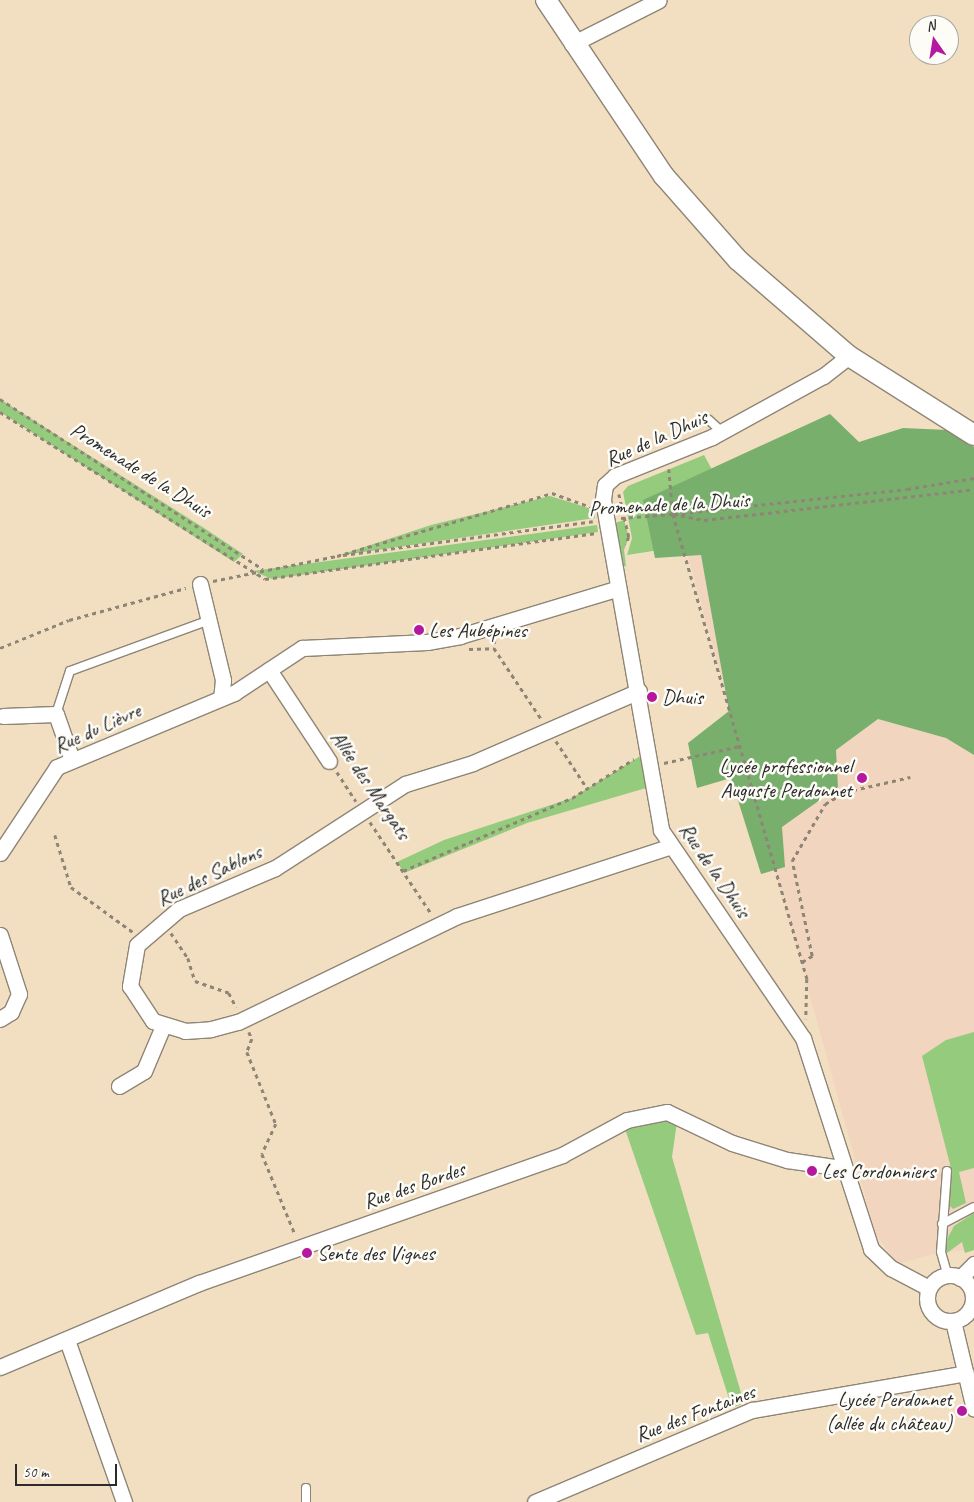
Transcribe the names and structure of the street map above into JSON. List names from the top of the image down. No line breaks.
{"streets":{"street":["Rue de la Dhuis","Rue du Lièvre","Allée des Margats","Rue des Sablons","Rue des Bordes","Rue des Fontaines"],"path":["Promenade de la Dhuis"]},"crossings":[["Rue de la Dhuis","Promenade de la Dhuis"],["Rue de la Dhuis","Rue du Lièvre"],["Rue de la Dhuis","Rue des Sablons"],["Rue de la Dhuis","Rue des Bordes"],["Rue du Lièvre","Allée des Margats"],["Allée des Margats","Rue des Sablons"]],"places":["Les Aubépines","Dhuis","Lycée professionnel Auguste Perdonnet","Les Cordonniers","Sente des Vignes","Lycée Perdonnet (allée du château)"],"scale_bar":"50 m","north":"top"}
